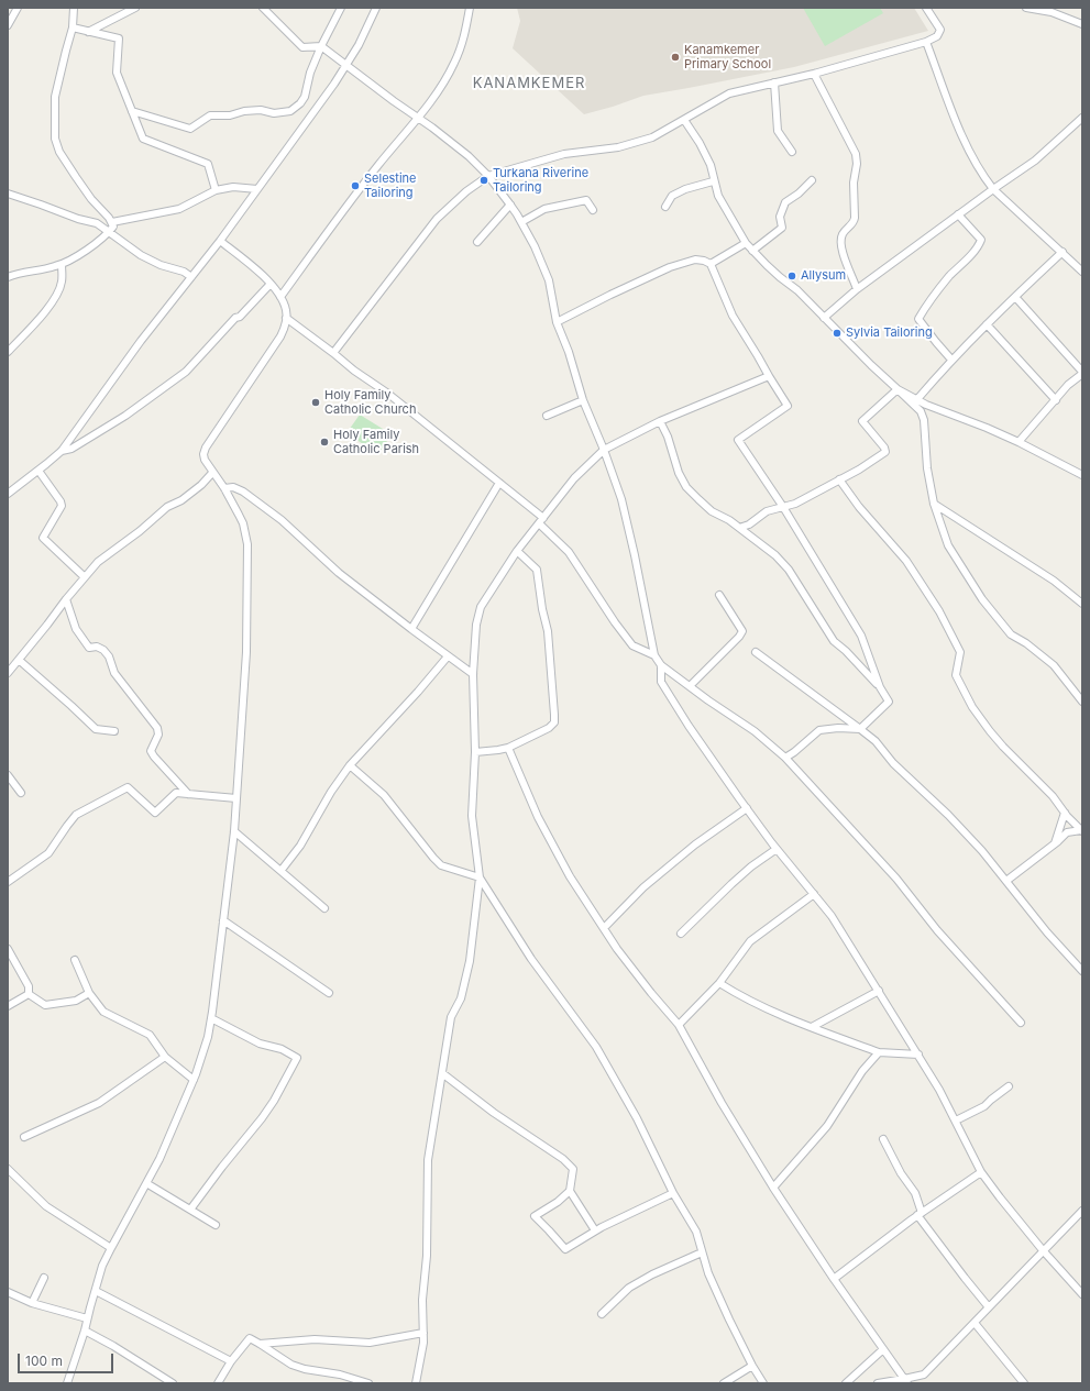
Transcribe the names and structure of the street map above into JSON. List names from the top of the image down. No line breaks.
{"districts":["KANAMKEMER"],"places":["Kanamkemer Primary School","Turkana Riverine Tailoring","Selestine Tailoring","Allysum","Sylvia Tailoring","Holy Family Catholic Church","Holy Family Catholic Parish"],"scale_bar":"100 m"}
